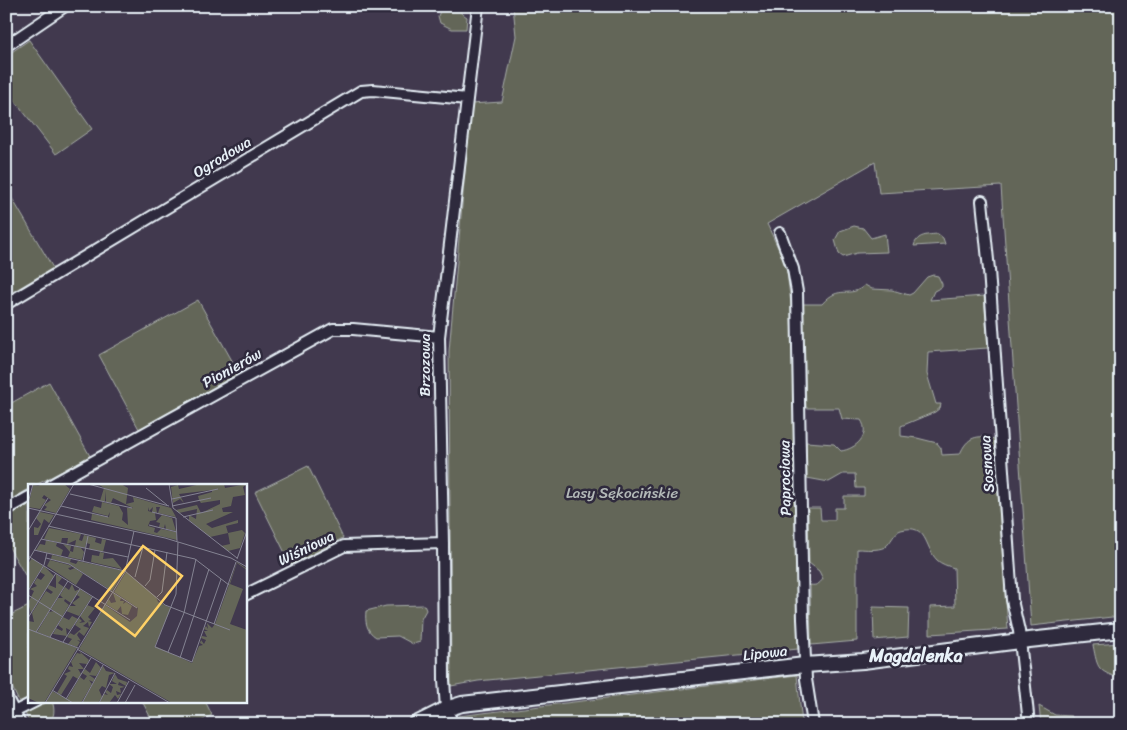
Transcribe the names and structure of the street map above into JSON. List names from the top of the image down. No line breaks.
{"streets":{"street":["Ogrodowa","Brzozowa","Pionierów","Sosnowa","Paprociowa","Wiśniowa","Lipowa"]},"crossings":[["Ogrodowa","Brzozowa"],["Brzozowa","Pionierów"],["Brzozowa","Wiśniowa"],["Brzozowa","Lipowa"],["Sosnowa","Lipowa"],["Paprociowa","Lipowa"]],"districts":["Magdalenka"],"parks":["Lasy Sękocińskie"]}
